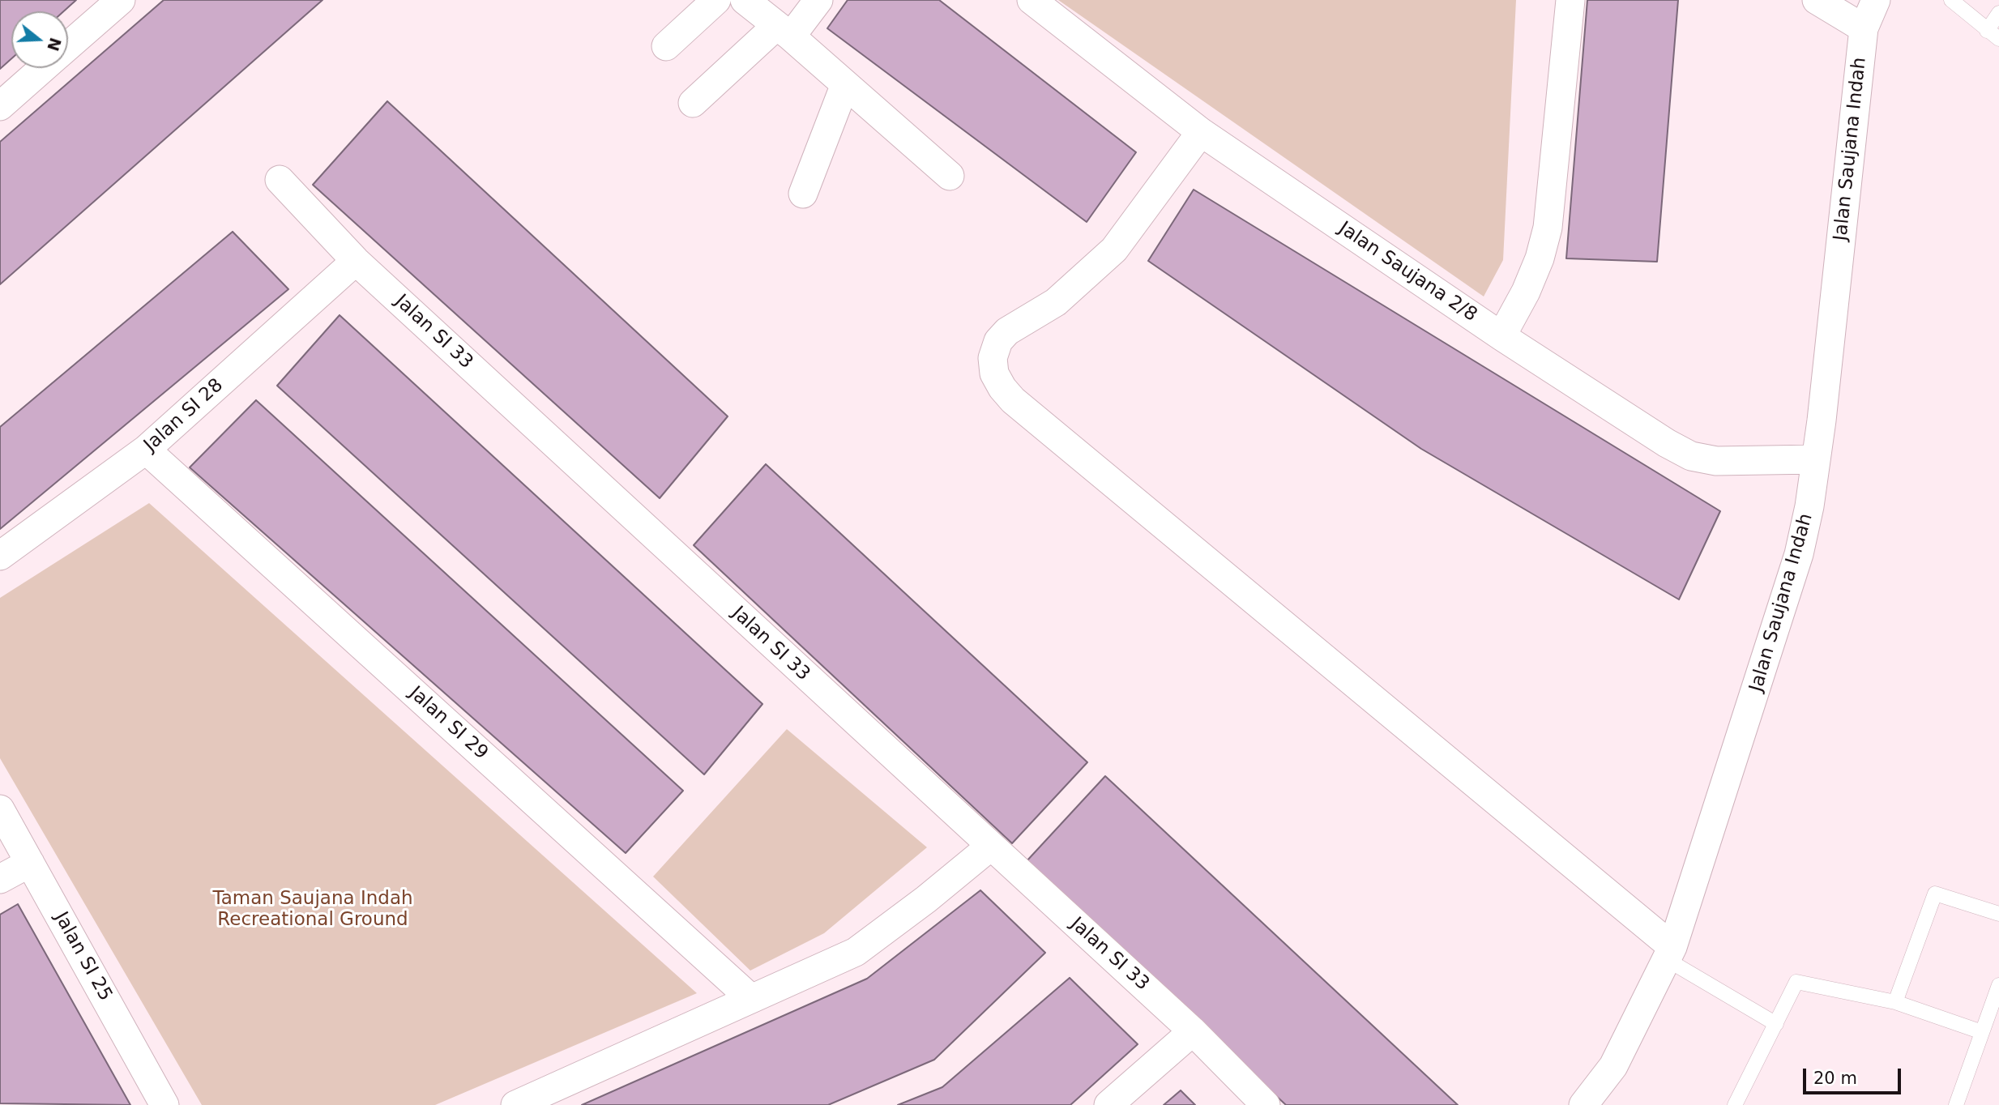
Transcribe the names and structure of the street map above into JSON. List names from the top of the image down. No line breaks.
{"streets":{"street":["Jalan Saujana Indah","Jalan Saujana 2/8","Jalan SI 33","Jalan SI 28","Jalan SI 29","Jalan SI 25"]},"crossings":[["Jalan Saujana Indah","Jalan Saujana 2/8"],["Jalan SI 33","Jalan SI 28"],["Jalan SI 28","Jalan SI 29"]],"parks":["Taman Saujana Indah Recreational Ground"],"scale_bar":"20 m","north":"right"}
